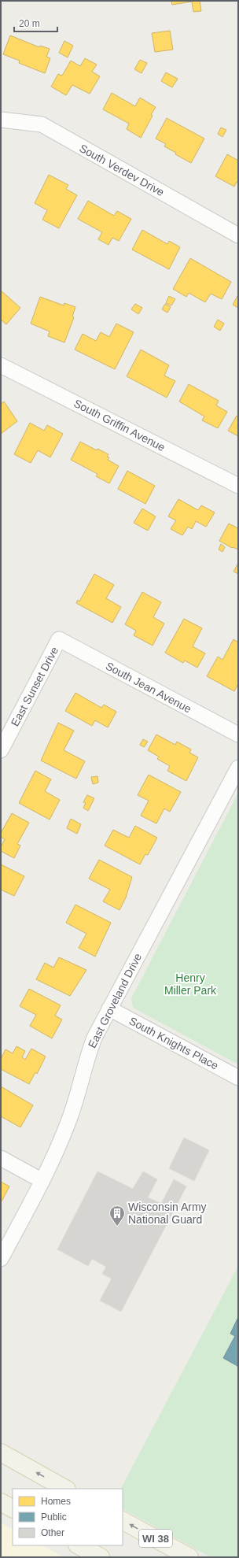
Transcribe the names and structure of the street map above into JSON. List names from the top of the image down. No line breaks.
{"streets":{"main road":["WI 38"],"street":["South Verdev Drive","South Griffin Avenue","East Sunset Drive","South Jean Avenue","East Groveland Drive","South Knights Place"]},"crossings":[["East Sunset Drive","South Jean Avenue"],["East Groveland Drive","South Knights Place"]],"parks":["Henry Miller Park"],"places":{"building":["Wisconsin Army National Guard"]},"legend":["Homes","Public","Other"],"scale_bar":"20 m"}
